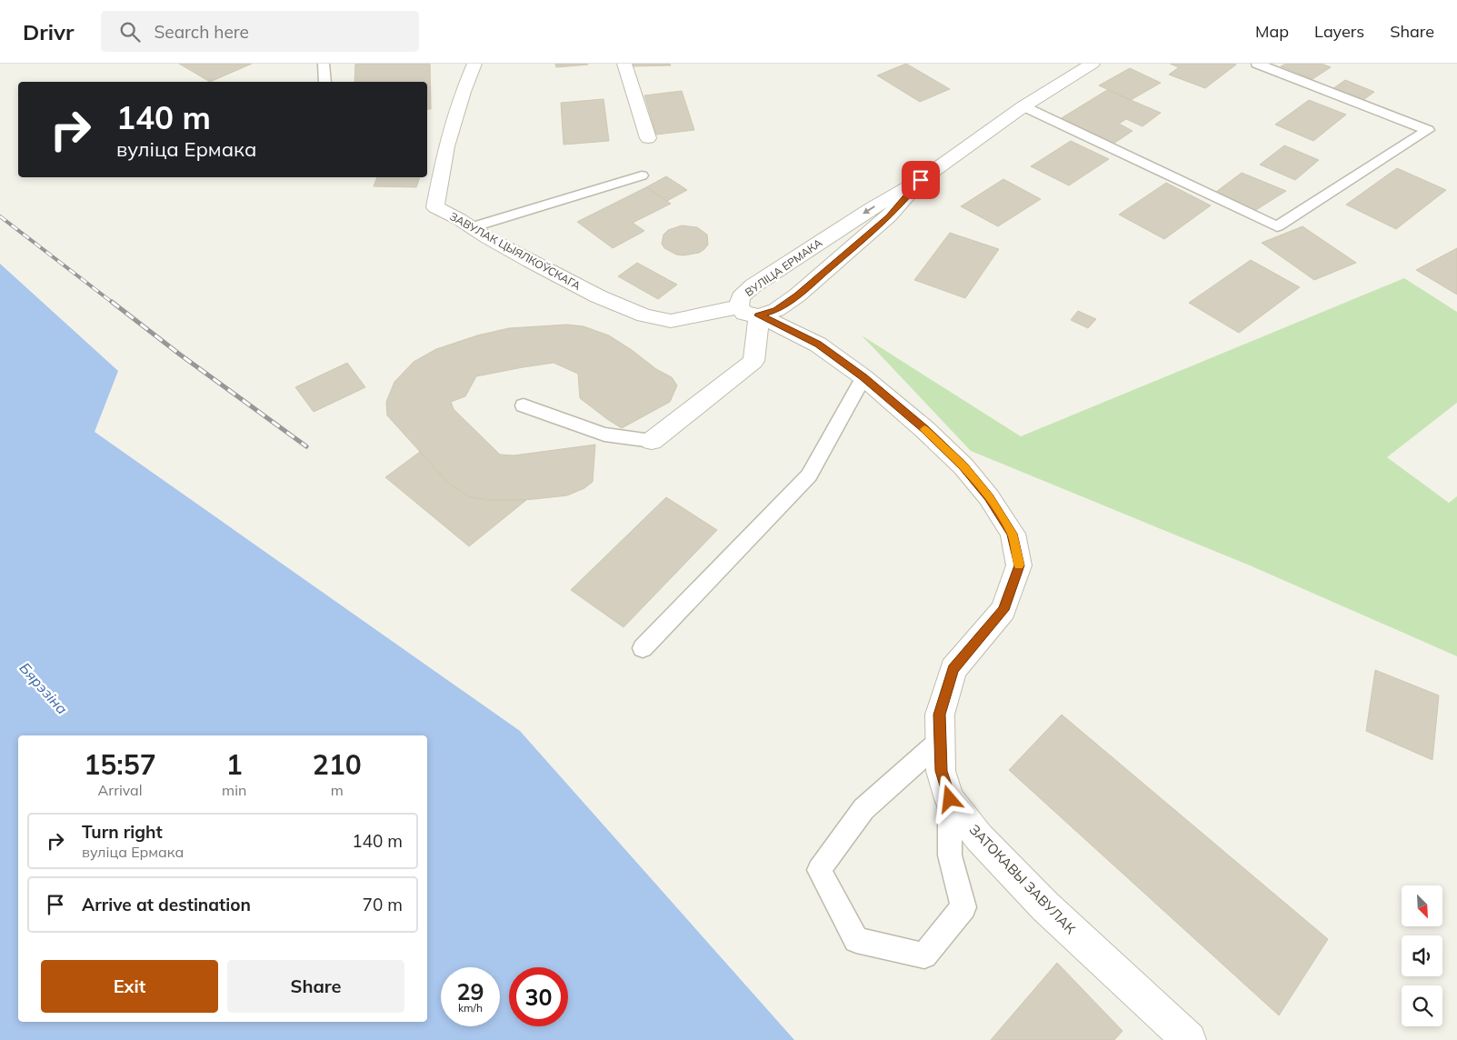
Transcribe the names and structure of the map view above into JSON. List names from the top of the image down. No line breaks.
{"streets":{"street":["ЗАВУЛАК ЦЫЯЛКОЎСКАГА","ВУЛІЦА ЕРМАКА","ЗАТОКАВЫ ЗАВУЛАК"]},"crossings":[["ЗАВУЛАК ЦЫЯЛКОЎСКАГА","ВУЛІЦА ЕРМАКА"],["ВУЛІЦА ЕРМАКА","ЗАТОКАВЫ ЗАВУЛАК"]],"water":["Бярэзіна"],"north":"bottom right","page":{"header":"Drivr","search":"Search here","nav":["Map","Layers","Share"],"turn":["140 m","вуліца Ермака"],"eta":["15:57","Arrival","1","min","210","m"],"list":[{"name":"Turn right","note":"вуліца Ермака","value":"140 m"},{"name":"Arrive at destination","value":"70 m"}],"buttons":["Exit","Share"],"speed":"29 km/h","limit":"30"}}
